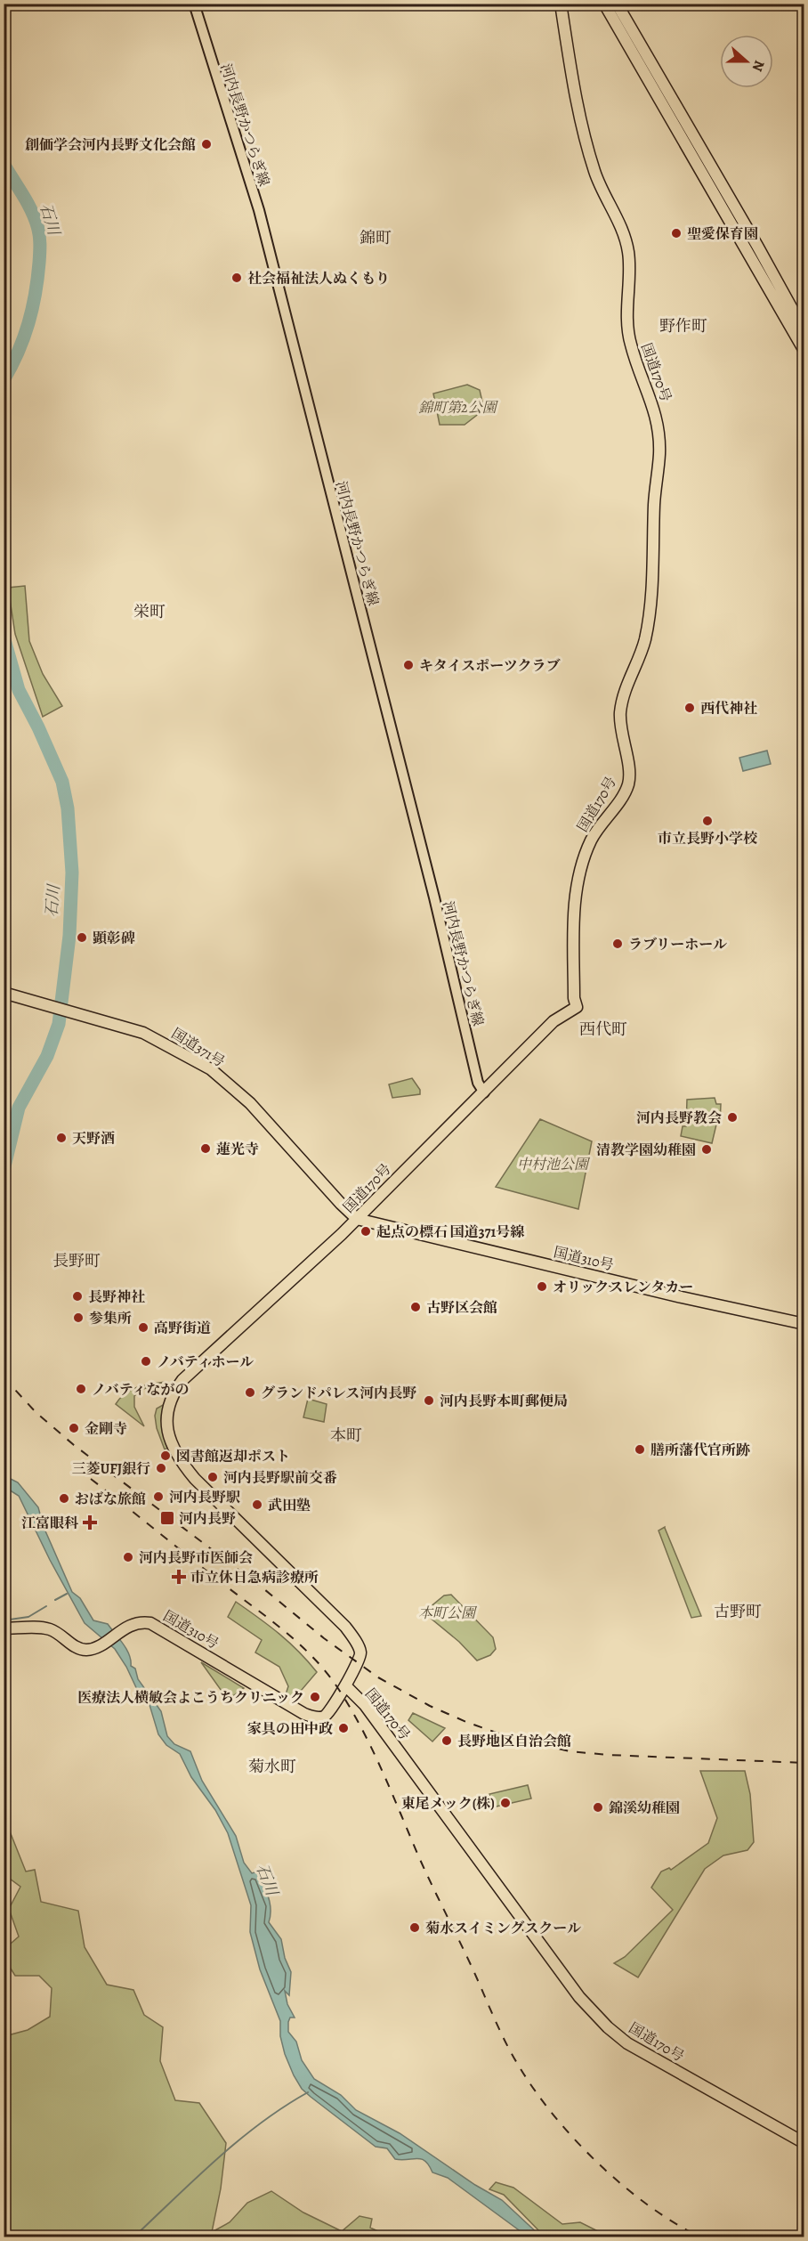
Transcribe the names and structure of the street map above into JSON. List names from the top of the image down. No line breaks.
{"streets":{"highway":["国道170号","国道371号","国道310号"],"main road":["河内長野かつらぎ線"]},"crossings":[["河内長野かつらぎ線","国道170号"],["国道170号","国道371号"],["国道170号","国道310号"],["国道371号","国道310号"]],"districts":["錦町","野作町","栄町","西代町","長野町","本町","古野町","菊水町"],"water":["石川"],"parks":["錦町第2公園","中村池公園","本町公園"],"places":{"other":["創価学会河内長野文化会館","聖愛保育園","社会福祉法人ぬくもり","キタイスポーツクラブ","西代神社","市立長野小学校","顕彰碑","ラブリーホール","河内長野教会","天野酒","蓮光寺","清教学園幼稚園","起点の標石 国道371号線","オリックスレンタカー","長野神社","古野区会館","参集所","高野街道","ノバティホール","ノバティながの","グランドパレス河内長野","河内長野本町郵便局","金剛寺","膳所藩代官所跡","図書館返却ポスト","三菱UFJ銀行","河内長野駅前交番","河内長野駅","おばな旅館","武田塾","河内長野市医師会","医療法人横敏会よこうちクリニック","家具の田中政","長野地区自治会館","東尾メック(株)","錦溪幼稚園","菊水スイミングスクール"],"transit":["河内長野"],"health":["江富眼科","市立休日急病診療所"]},"north":"right"}
